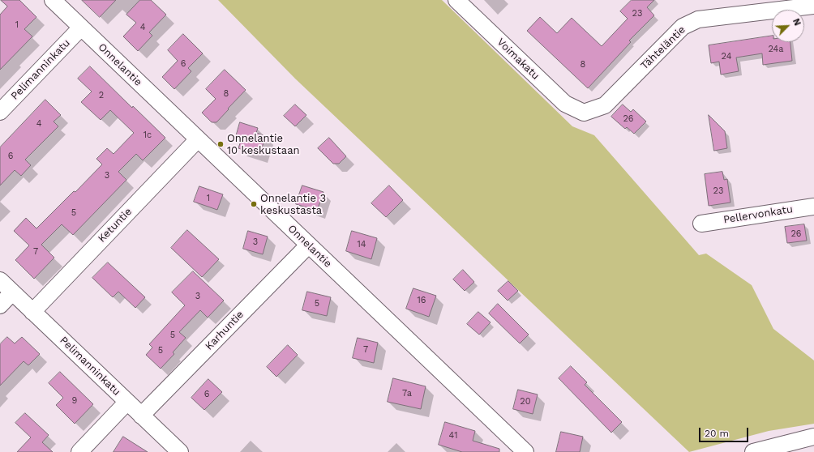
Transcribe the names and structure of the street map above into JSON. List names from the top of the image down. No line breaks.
{"streets":{"street":["Tähteläntie","Voimakatu","Onnelantie","Pelimanninkatu","Pellervonkatu","Ketuntie","Karhuntie"]},"crossings":[["Tähteläntie","Voimakatu"],["Onnelantie","Pelimanninkatu"],["Onnelantie","Ketuntie"],["Onnelantie","Karhuntie"],["Pelimanninkatu","Ketuntie"],["Pelimanninkatu","Karhuntie"]],"places":["Onnelantie 10 keskustaan","Onnelantie 3 keskustasta"],"house_numbers":["23","1","4","24a","24","6","8","8","2","26","4","1c","6","3","23","1","5","26","3","14","7","3","16","5","5","7","5","7a","6","9","20","41"],"scale_bar":"20 m","north":"top right"}
